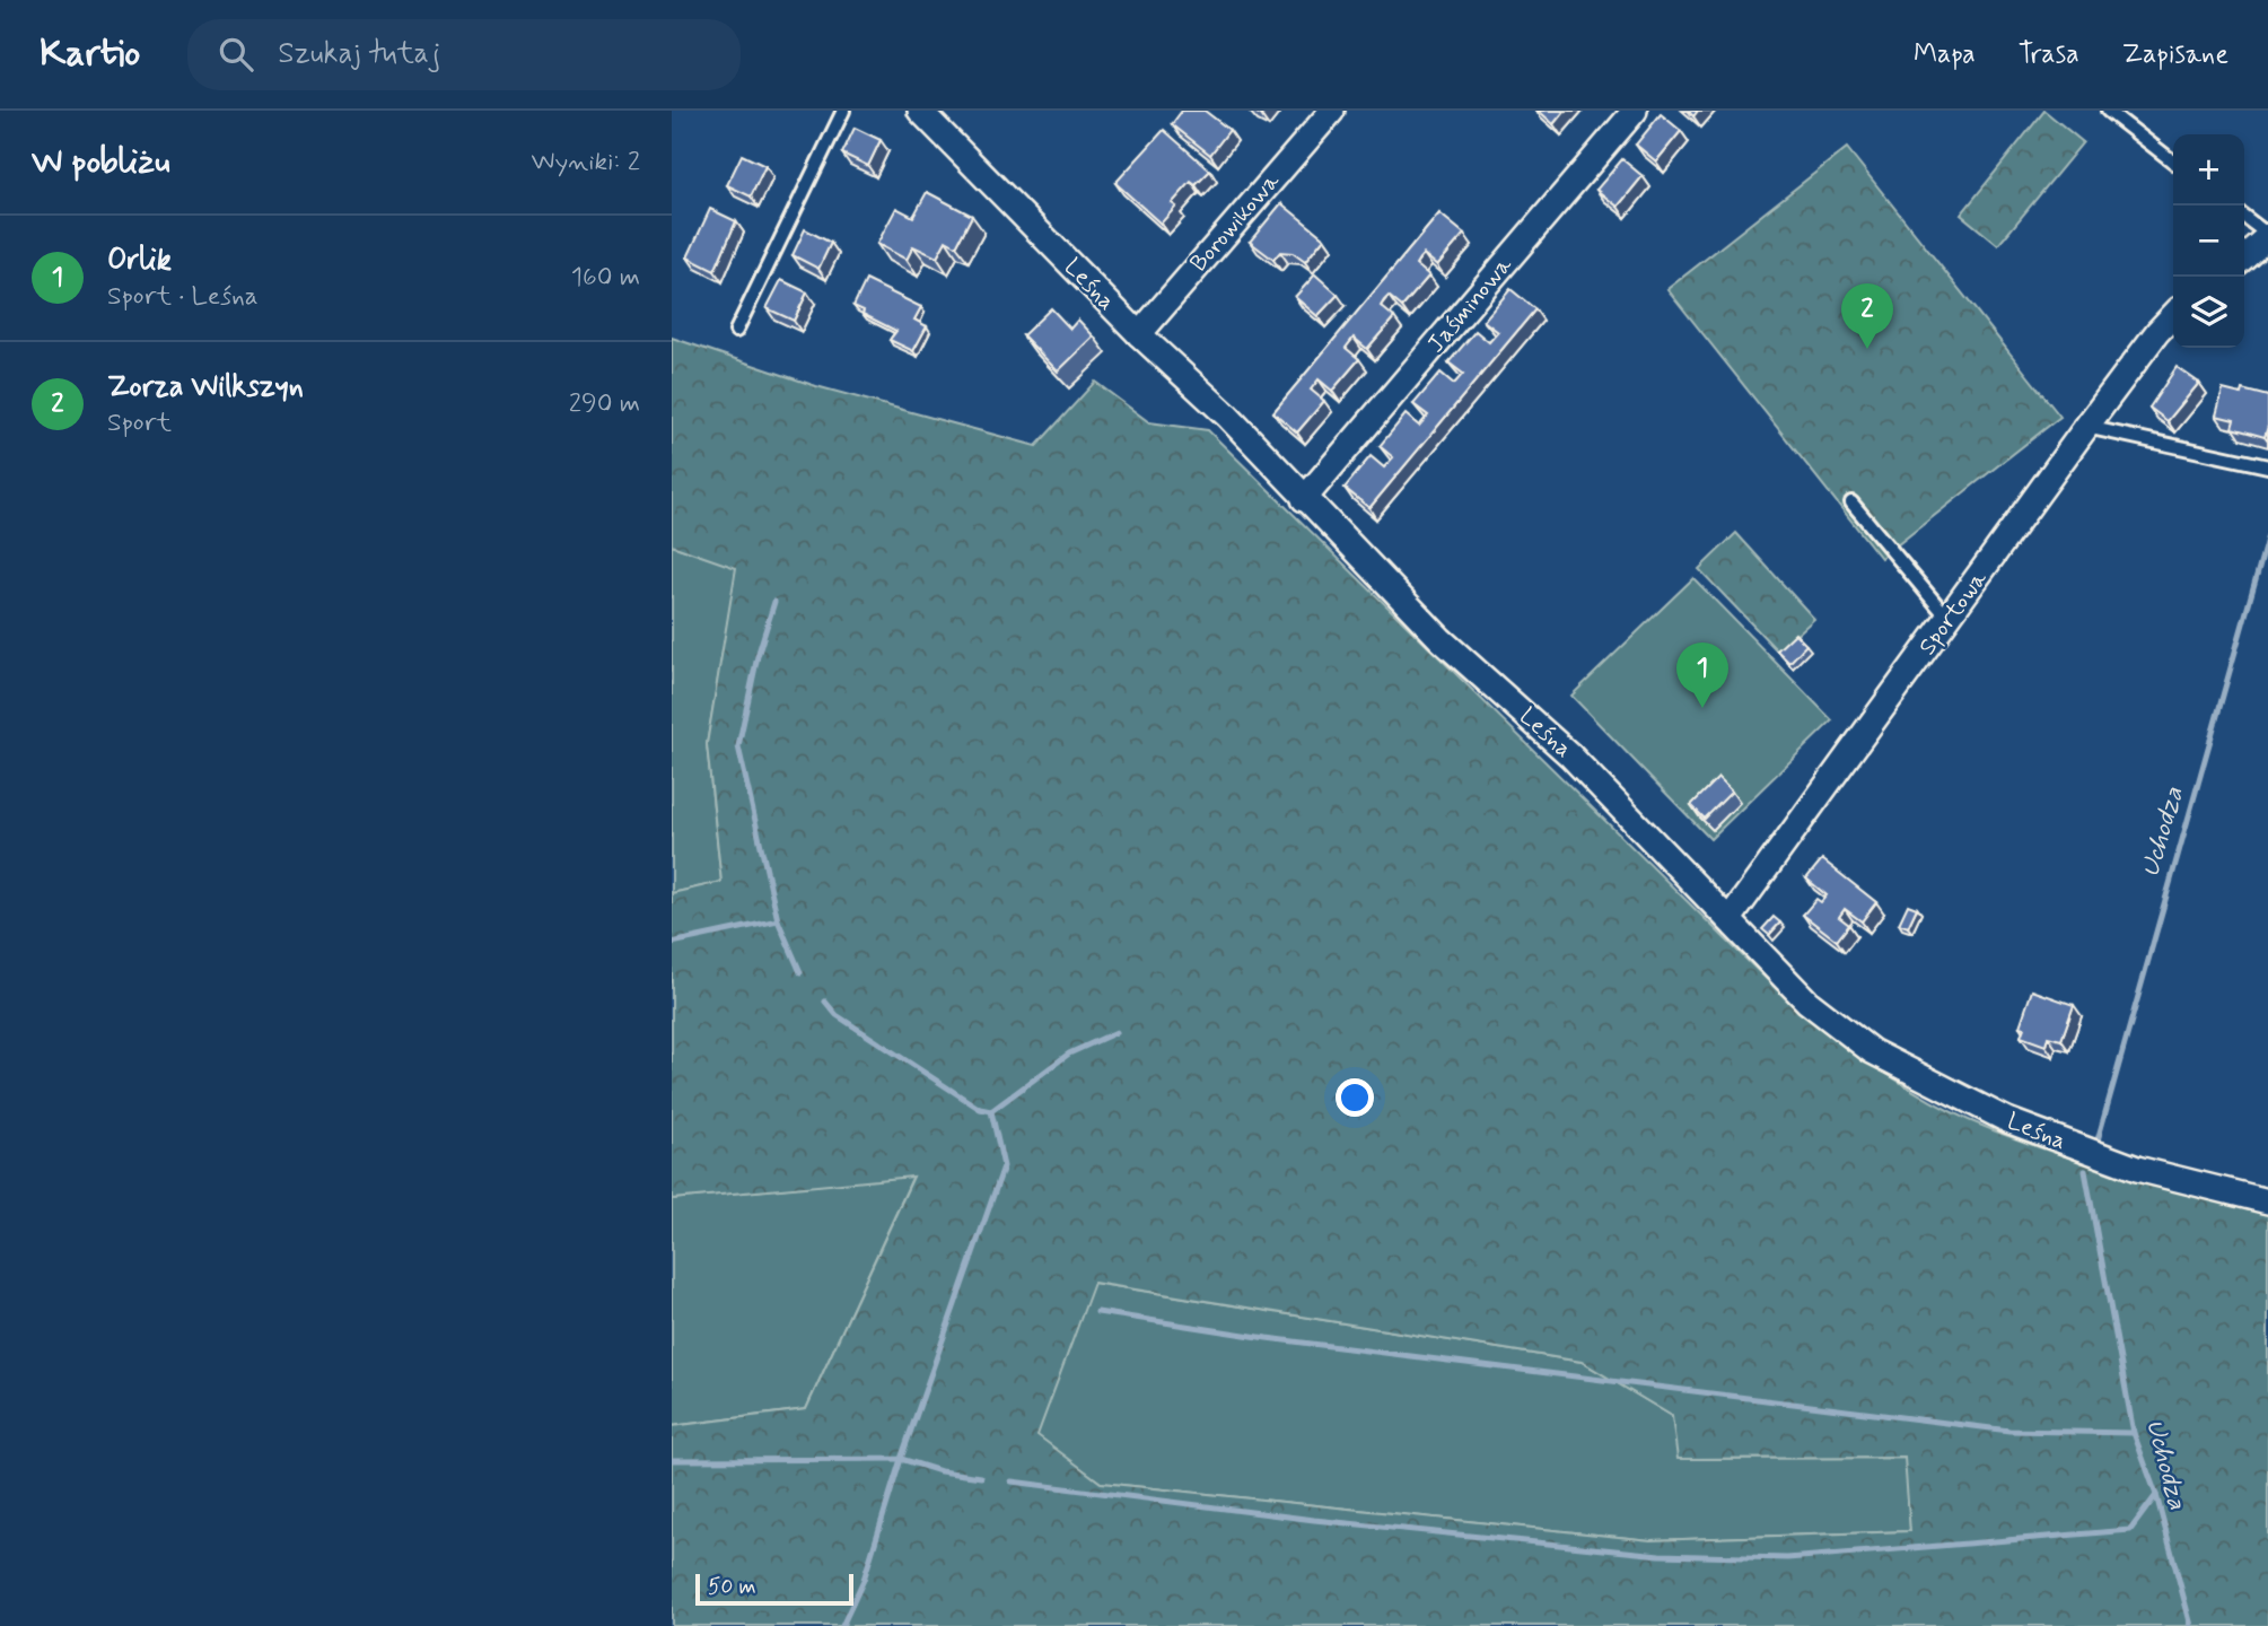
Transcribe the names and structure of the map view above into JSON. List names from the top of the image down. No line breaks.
{"streets":{"street":["Borowikowa","Leśna","Jaśminowa","Sportowa"]},"crossings":[["Borowikowa","Leśna"],["Leśna","Jaśminowa"],["Leśna","Sportowa"]],"water":["Uchodza"],"scale_bar":"50 m","page":{"header":"Kartio","search":"Szukaj tutaj","nav":["Mapa","Trasa","Zapisane"],"heading":["W pobliżu","Wyniki: 2"],"map_buttons":["+","−"],"list":[{"mark":"1","name":"Orlik","note":"Sport · Leśna","value":"160 m"},{"mark":"2","name":"Zorza Wilkszyn","note":"Sport","value":"290 m"}],"pins":["2","1"],"scale":"50 m"}}
